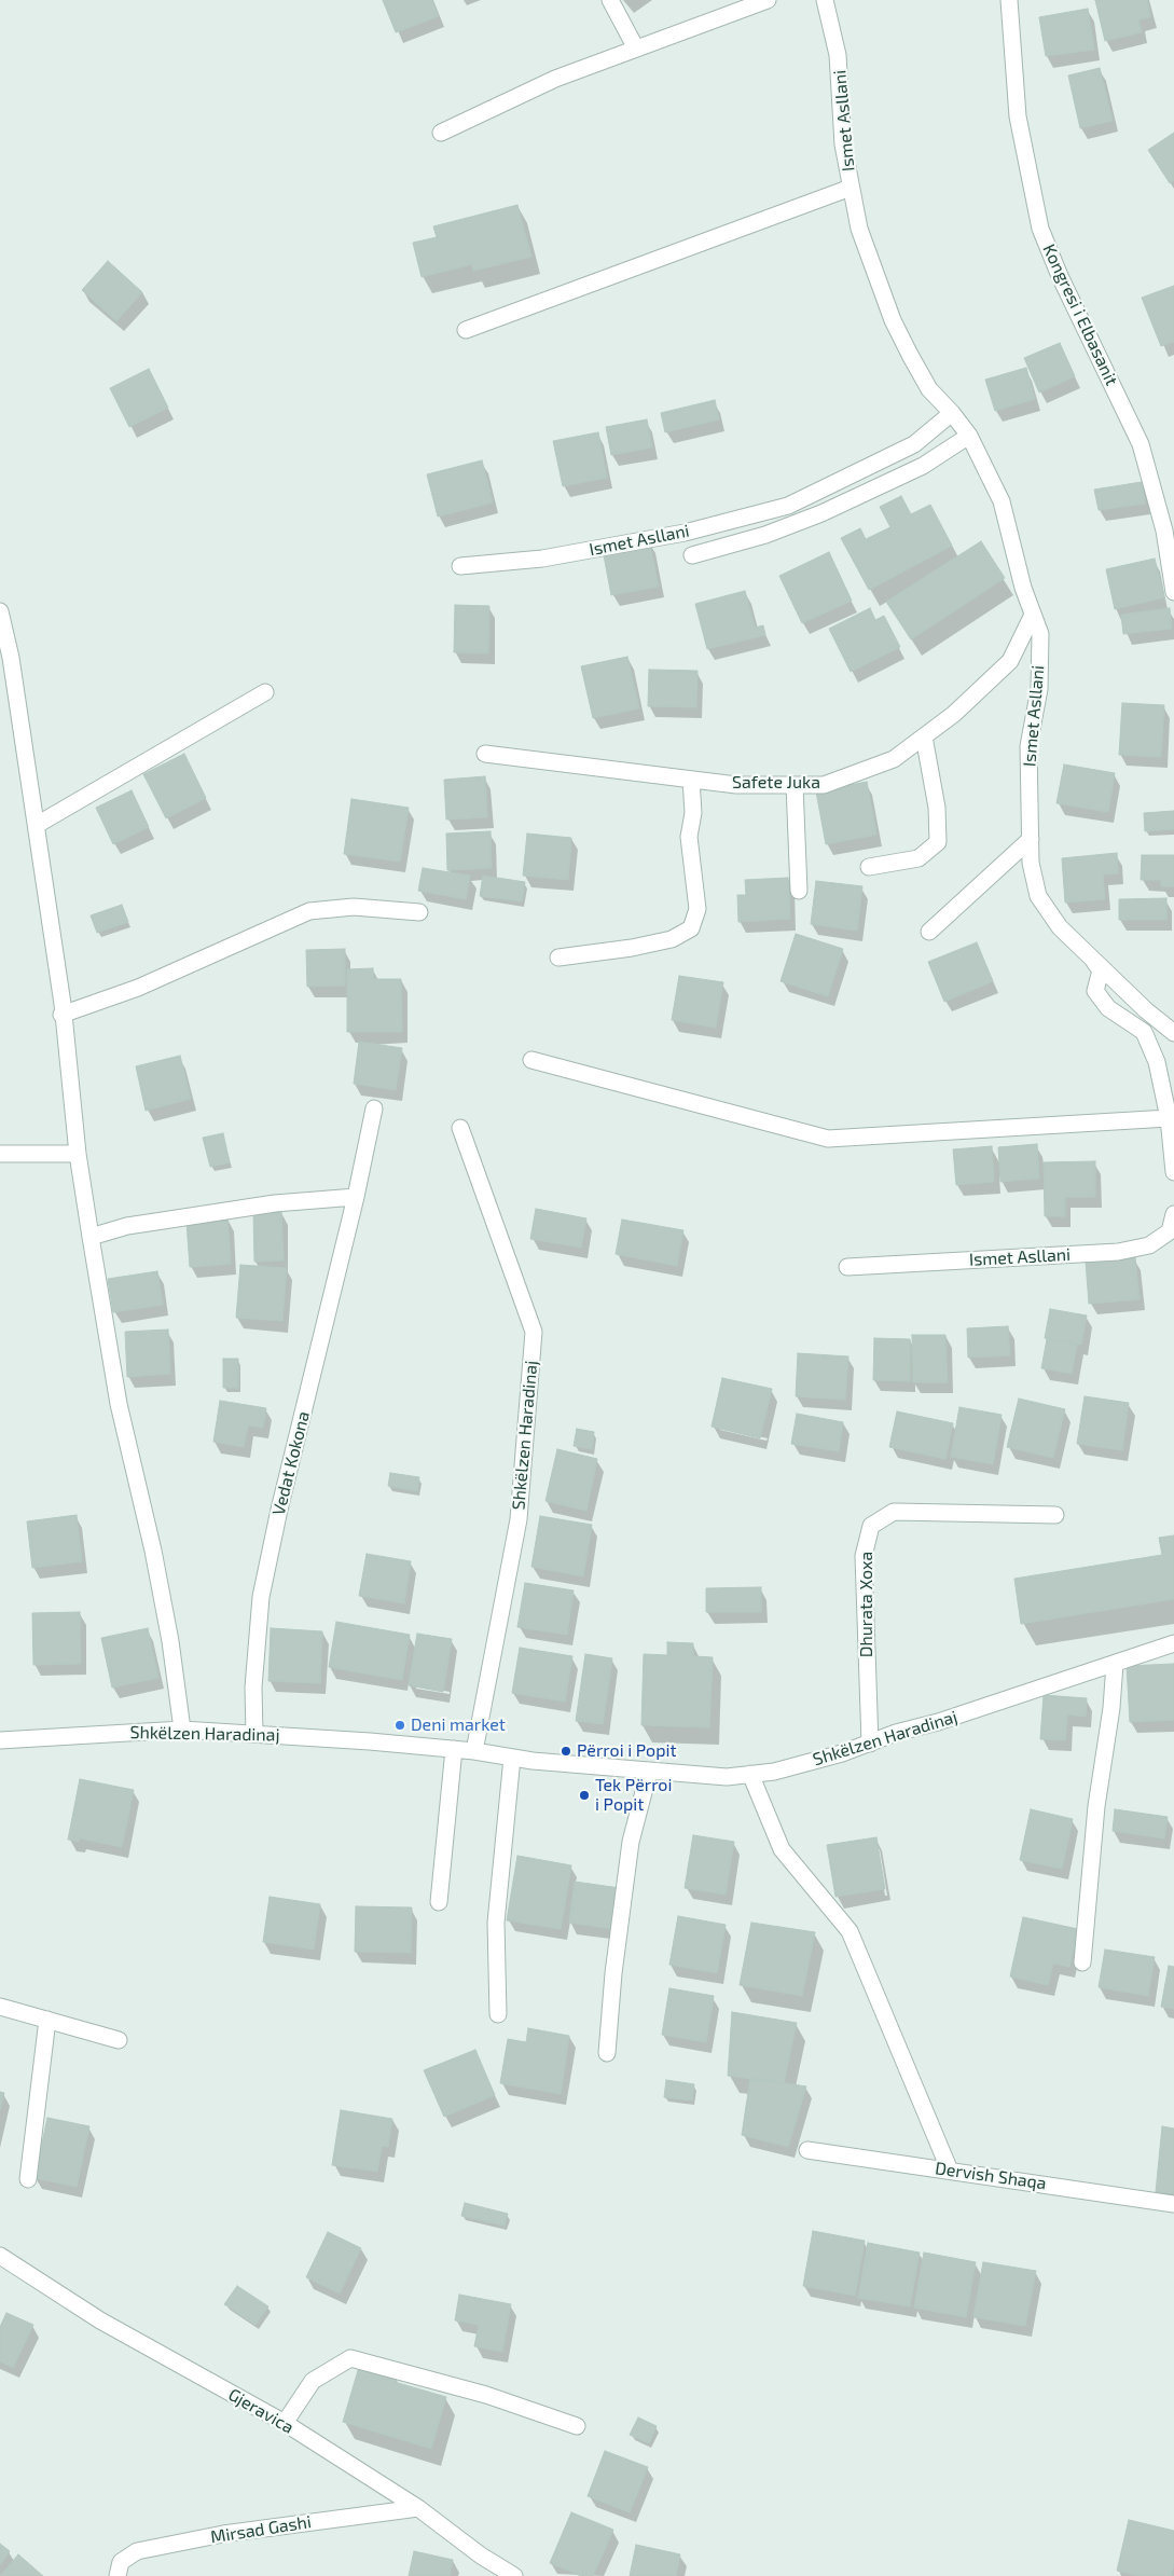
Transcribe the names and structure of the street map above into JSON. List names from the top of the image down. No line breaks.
{"streets":{"street":["Ismet Asllani","Kongresi i Elbasanit","Safete Juka","Shkëlzen Haradinaj","Vedat Kokona","Dhurata Xoxa","Dervish Shaqa","Gjeravica","Mirsad Gashi"]},"crossings":[["Ismet Asllani","Safete Juka"],["Shkëlzen Haradinaj","Vedat Kokona"],["Shkëlzen Haradinaj","Dhurata Xoxa"],["Gjeravica","Mirsad Gashi"]],"places":["Deni market","Përroi i Popit","Tek Përroi i Popit"]}
